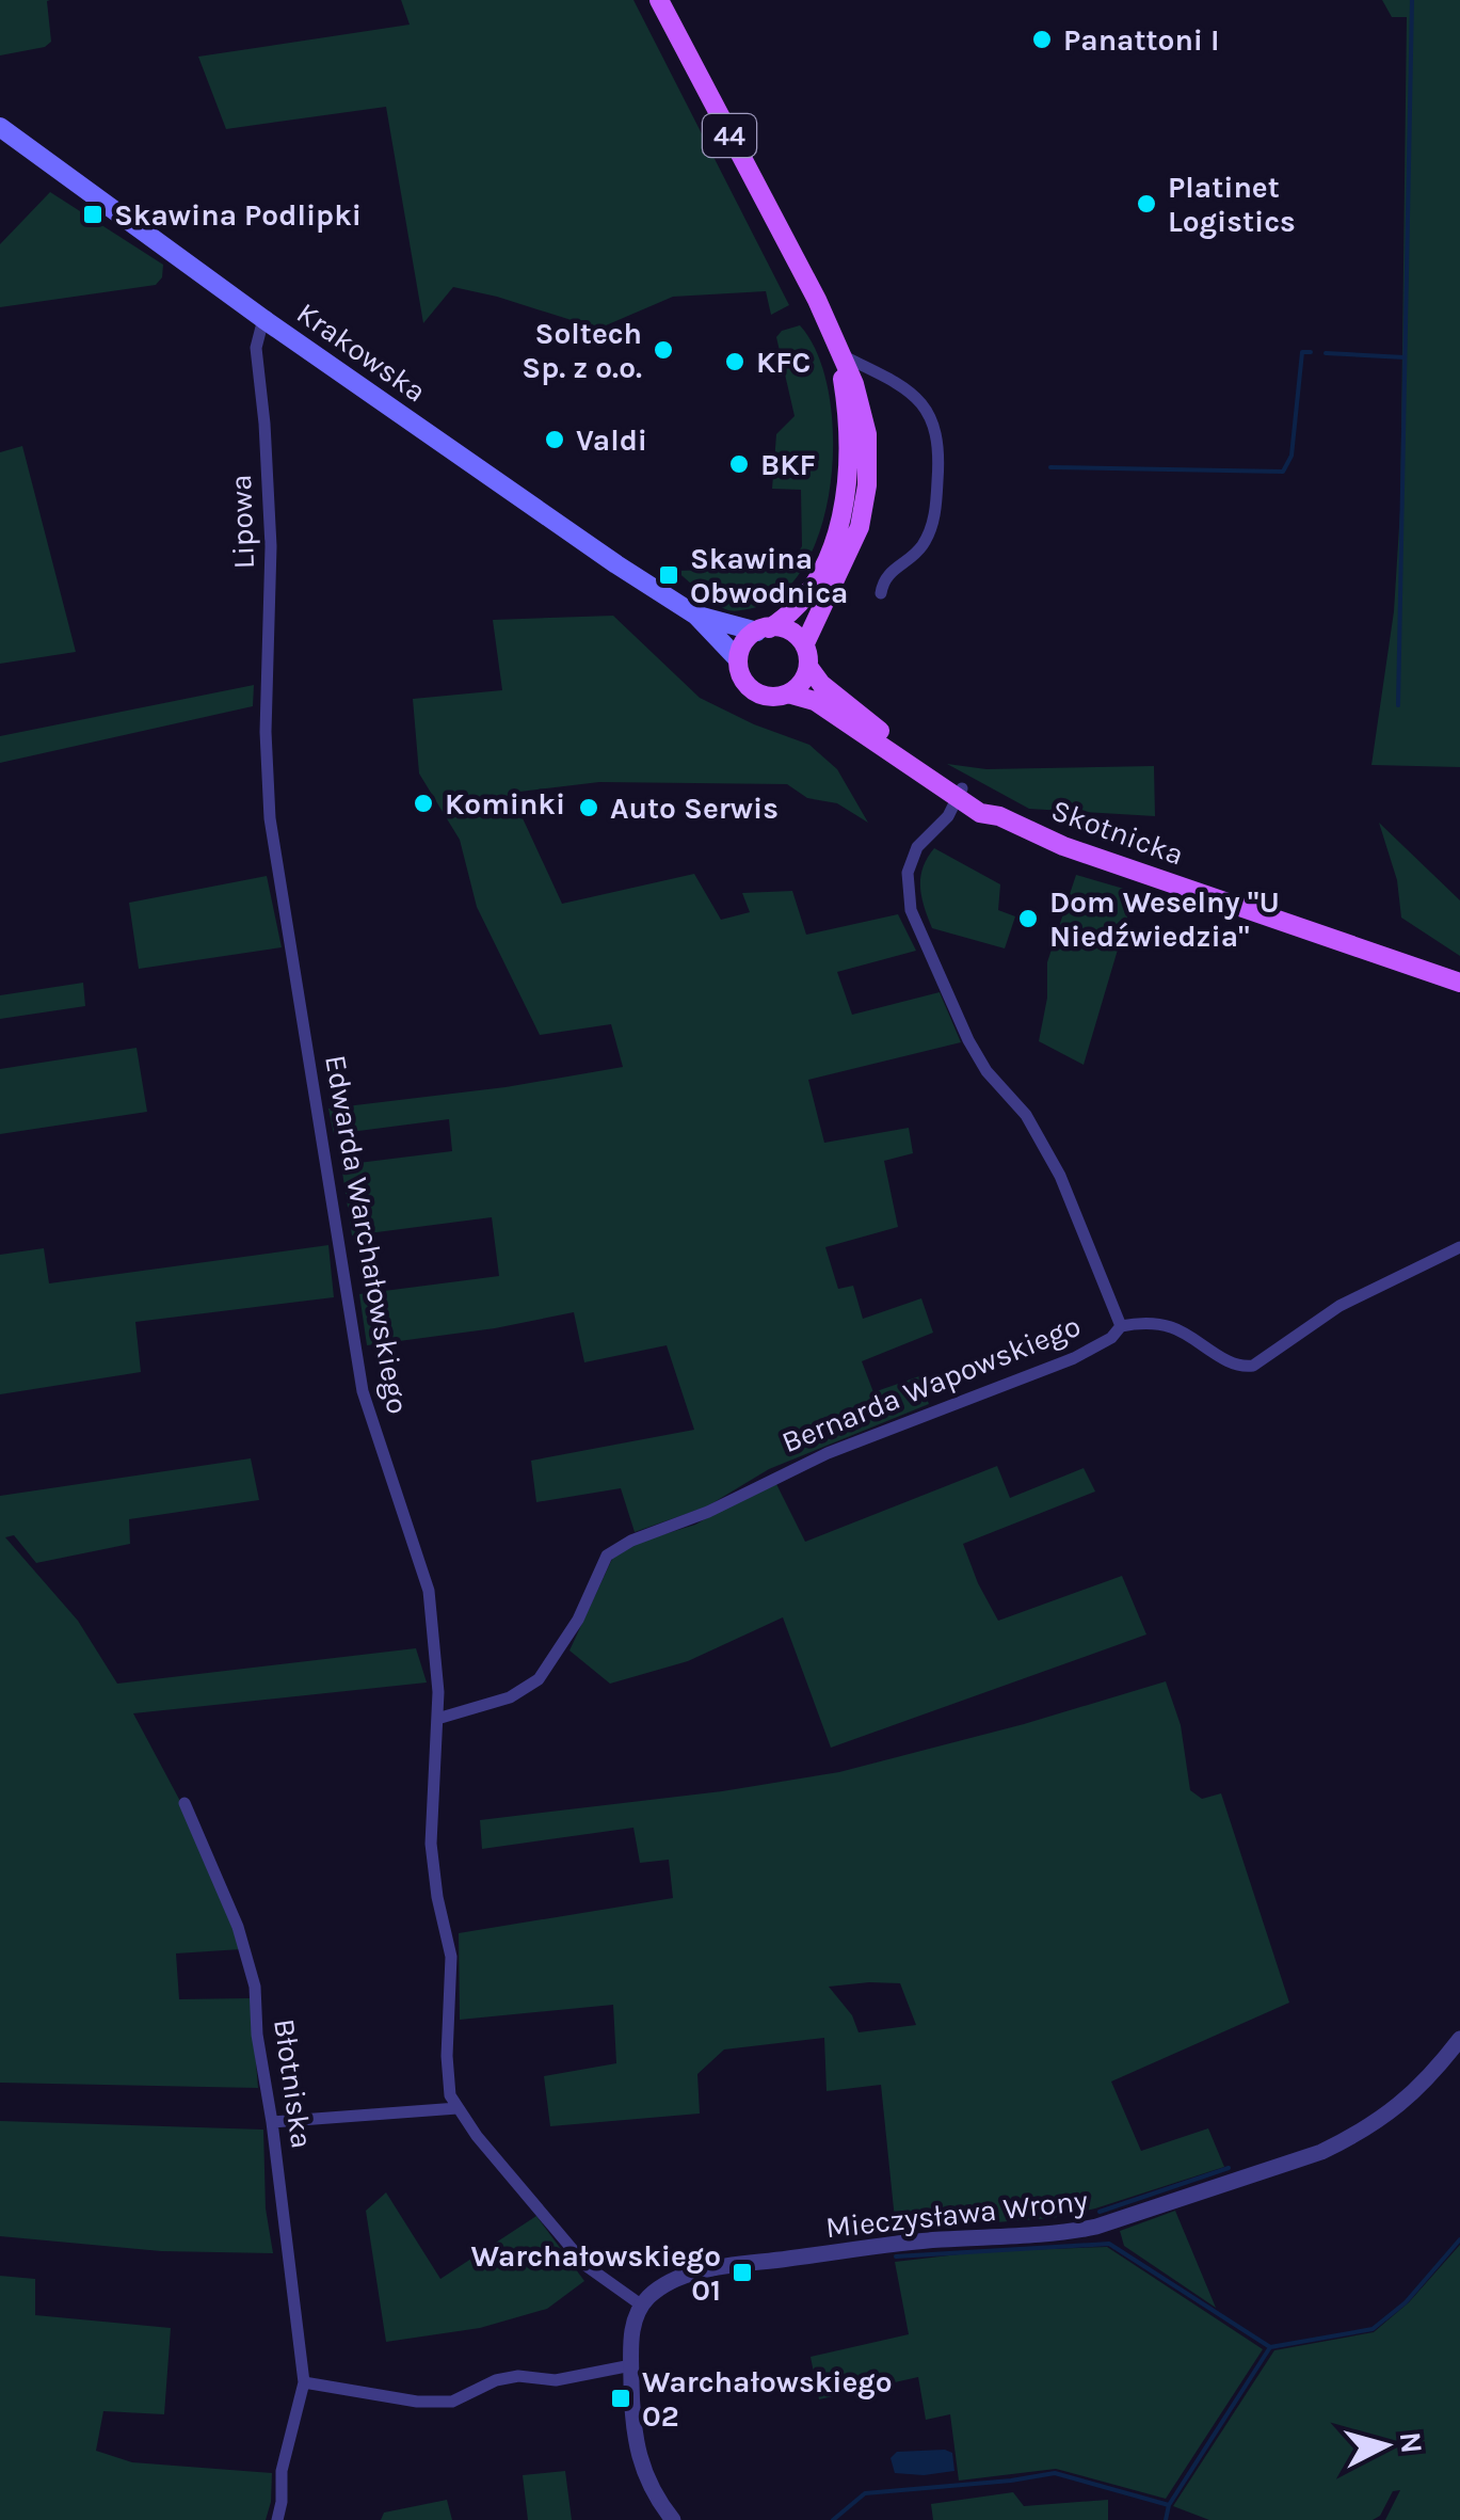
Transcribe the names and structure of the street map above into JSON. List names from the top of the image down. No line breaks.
{"streets":{"main road":["44","Krakowska","Skotnicka"],"street":["Lipowa","Edwarda Warchałowskiego","Bernarda Wapowskiego","Błotniska","Mieczysława Wrony"]},"crossings":[["44","Krakowska"],["44","Skotnicka"],["Krakowska","Lipowa"],["Krakowska","Skotnicka"],["Lipowa","Edwarda Warchałowskiego"],["Skotnicka","Bernarda Wapowskiego"],["Edwarda Warchałowskiego","Bernarda Wapowskiego"],["Edwarda Warchałowskiego","Mieczysława Wrony"]],"places":{"other":["Panattoni I","Platinet Logistics","Soltech Sp. z o.o.","KFC","Valdi","BKF","Kominki","Auto Serwis","Dom Weselny \"U Niedźwiedzia\""],"transit":["Skawina Podlipki","Skawina Obwodnica","Warchałowskiego 01","Warchałowskiego 02"]},"north":"right"}
